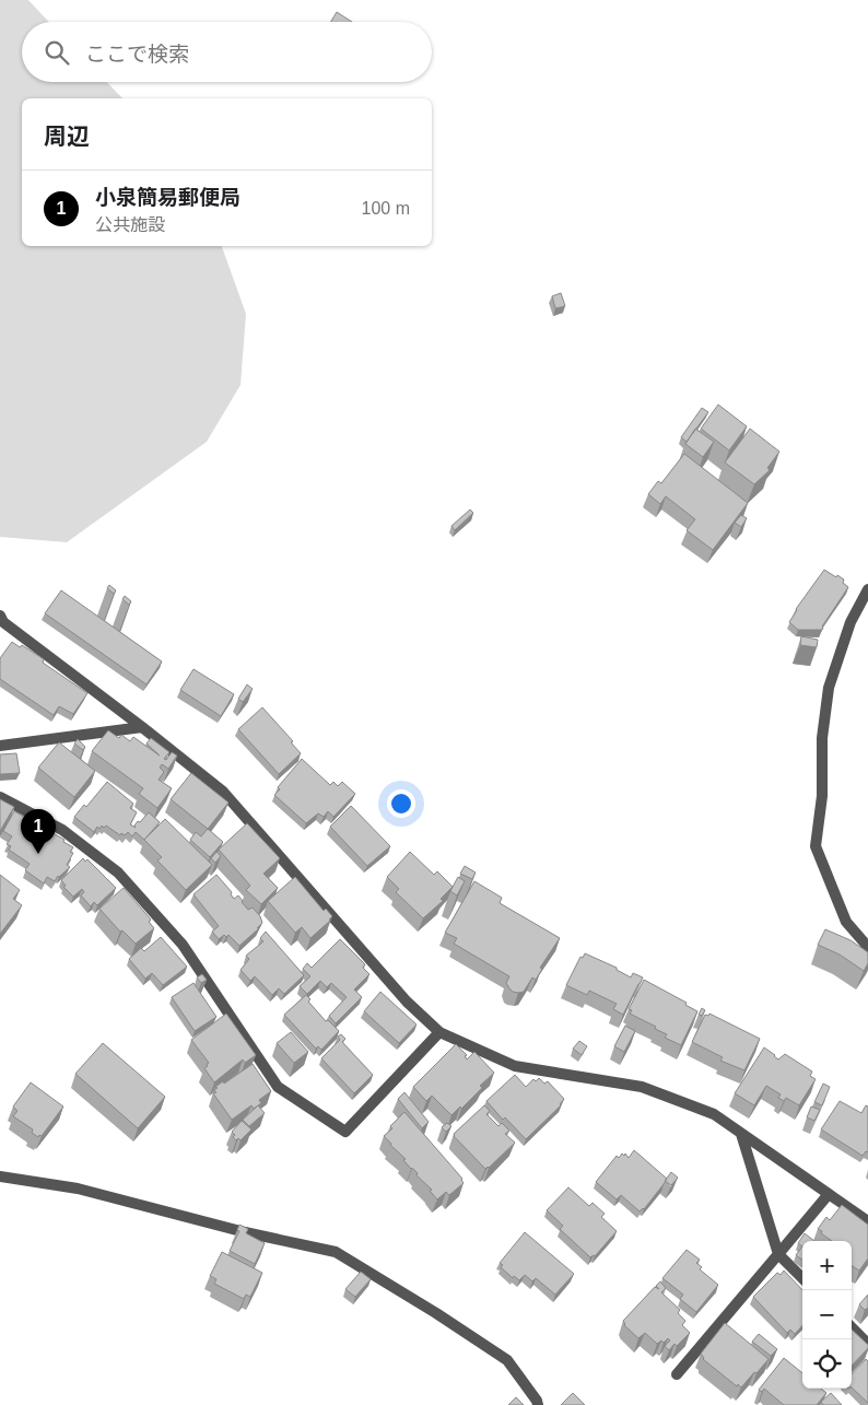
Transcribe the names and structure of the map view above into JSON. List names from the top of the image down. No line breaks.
{"page":{"search":"ここで検索","heading":"周辺","list":[{"mark":"1","name":"小泉簡易郵便局","note":"公共施設","value":"100 m"}],"pins":"1","map_buttons":["+","−"]}}
